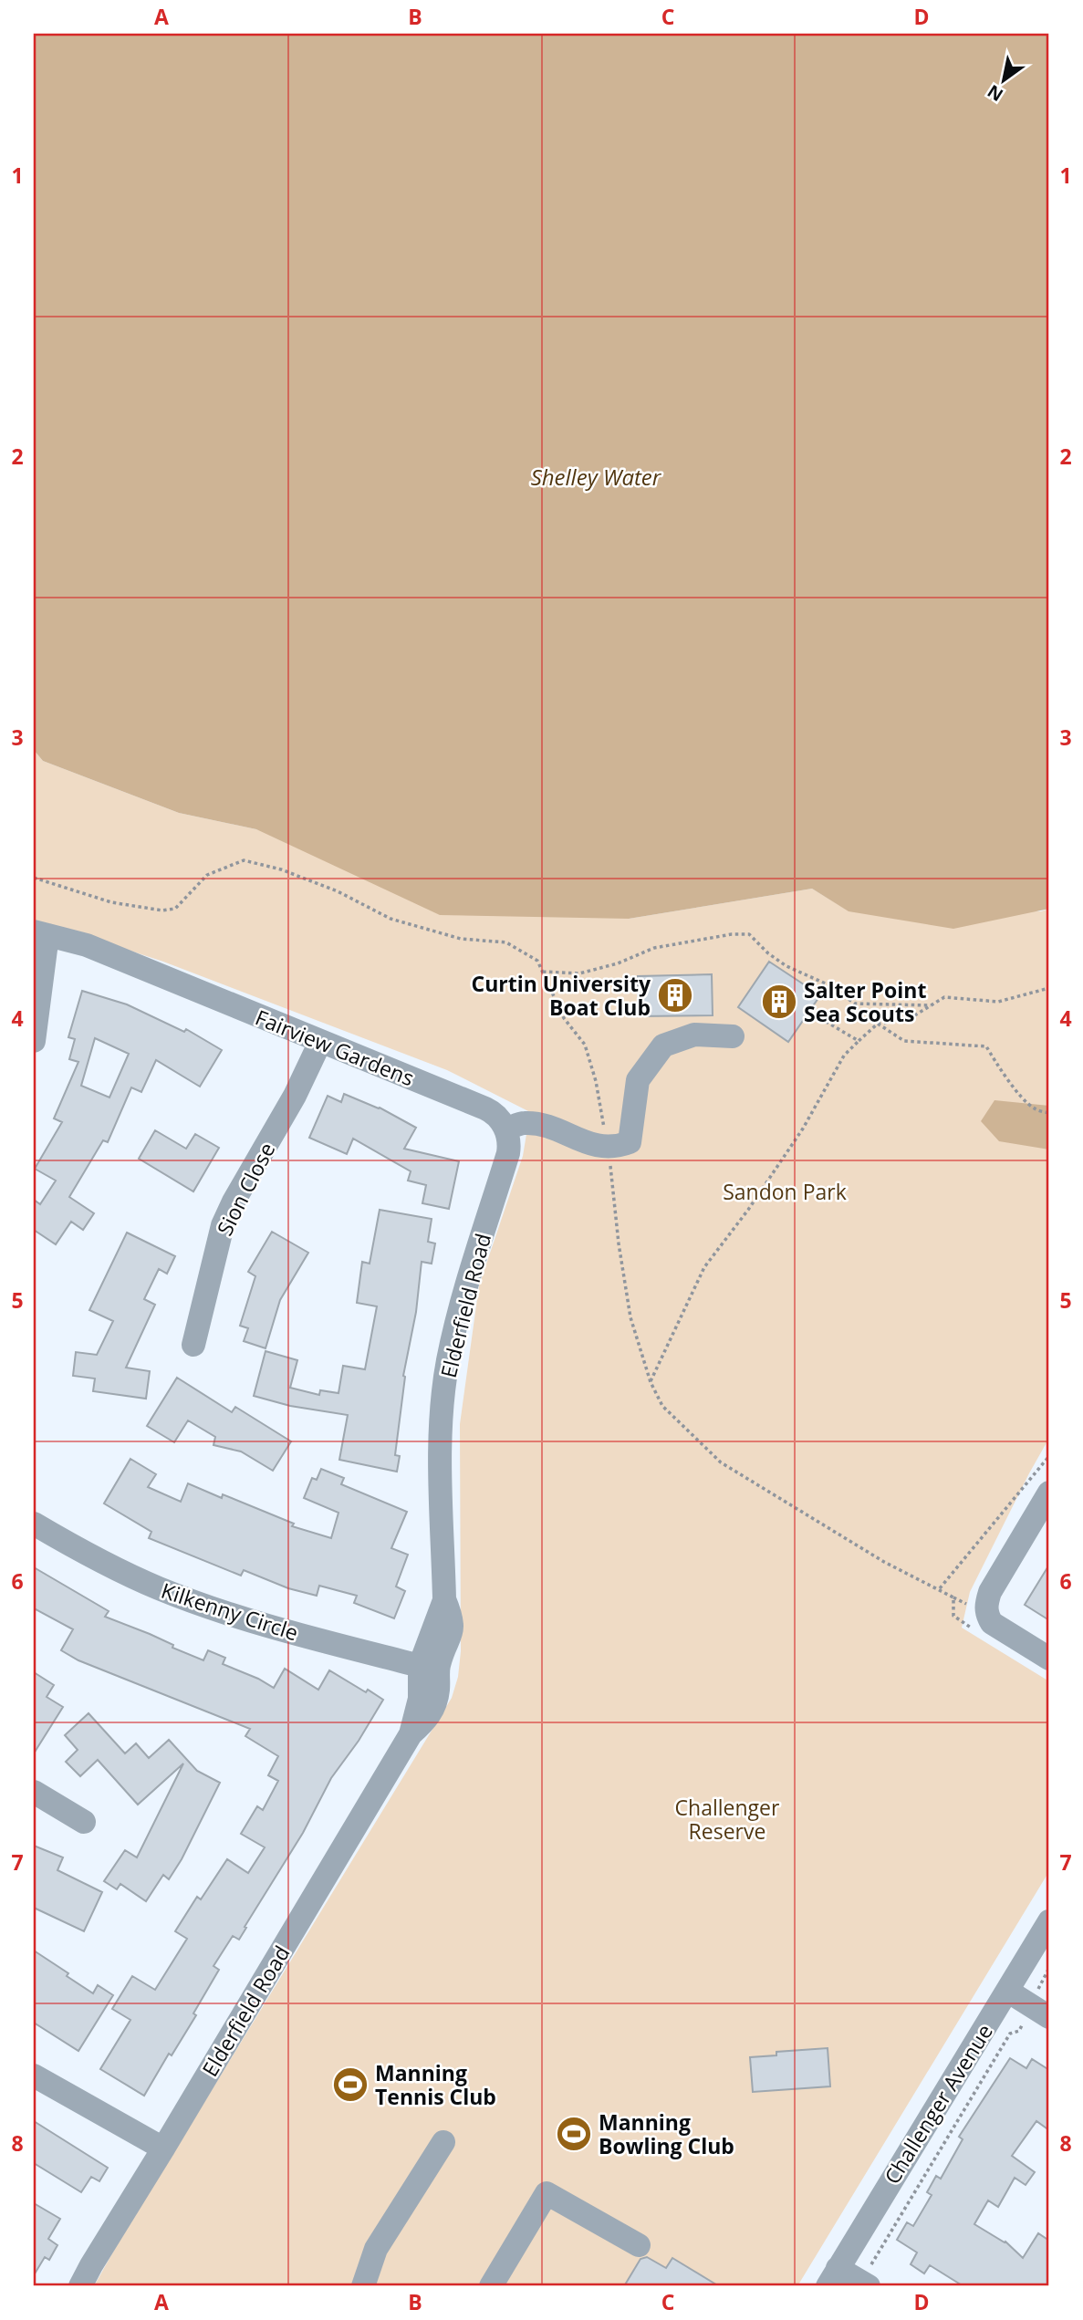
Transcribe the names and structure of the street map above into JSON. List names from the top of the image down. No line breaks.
{"streets":{"street":["Fairview Gardens","Sion Close","Elderfield Road","Kilkenny Circle","Challenger Avenue"]},"crossings":[["Fairview Gardens","Sion Close"],["Fairview Gardens","Elderfield Road"],["Elderfield Road","Kilkenny Circle"]],"water":["Shelley Water"],"parks":["Sandon Park","Challenger Reserve"],"places":{"building":["Curtin University Boat Club","Salter Point Sea Scouts"],"sports":["Manning Tennis Club","Manning Bowling Club"]},"north":"bottom left","grid":{"columns":["A","B","C","D"],"rows":["1","2","3","4","5","6","7","8"]}}
